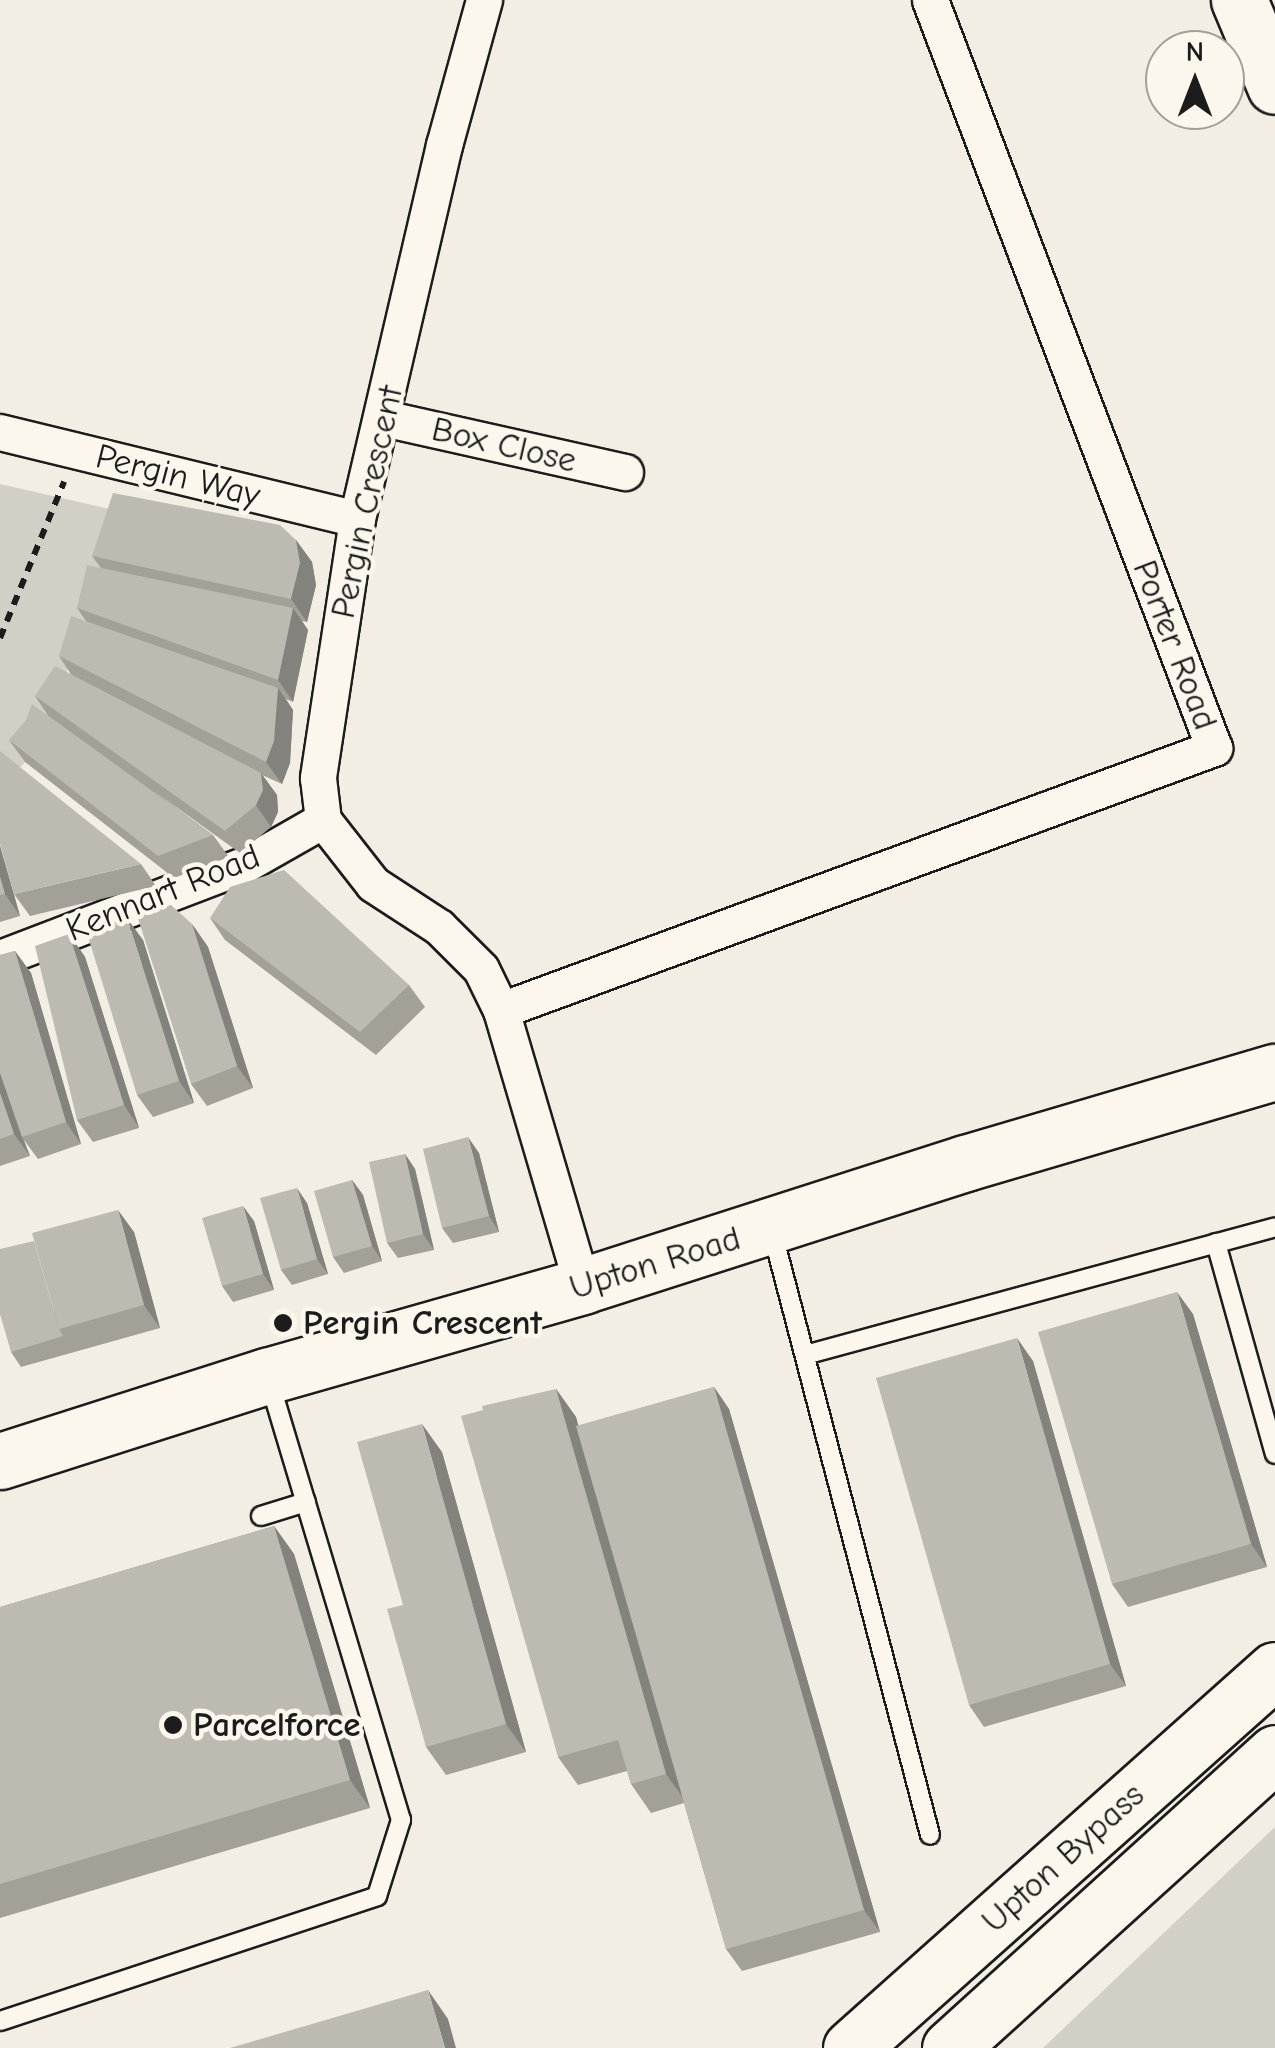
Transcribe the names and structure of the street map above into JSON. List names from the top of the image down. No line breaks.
{"streets":{"main road":["Upton Road","Upton Bypass"],"street":["Box Close","Pergin Way","Pergin Crescent","Porter Road","Kennart Road"]},"crossings":[["Box Close","Pergin Crescent"],["Pergin Way","Pergin Crescent"],["Pergin Crescent","Kennart Road"]],"places":["Pergin Crescent","Parcelforce"],"north":"top"}
